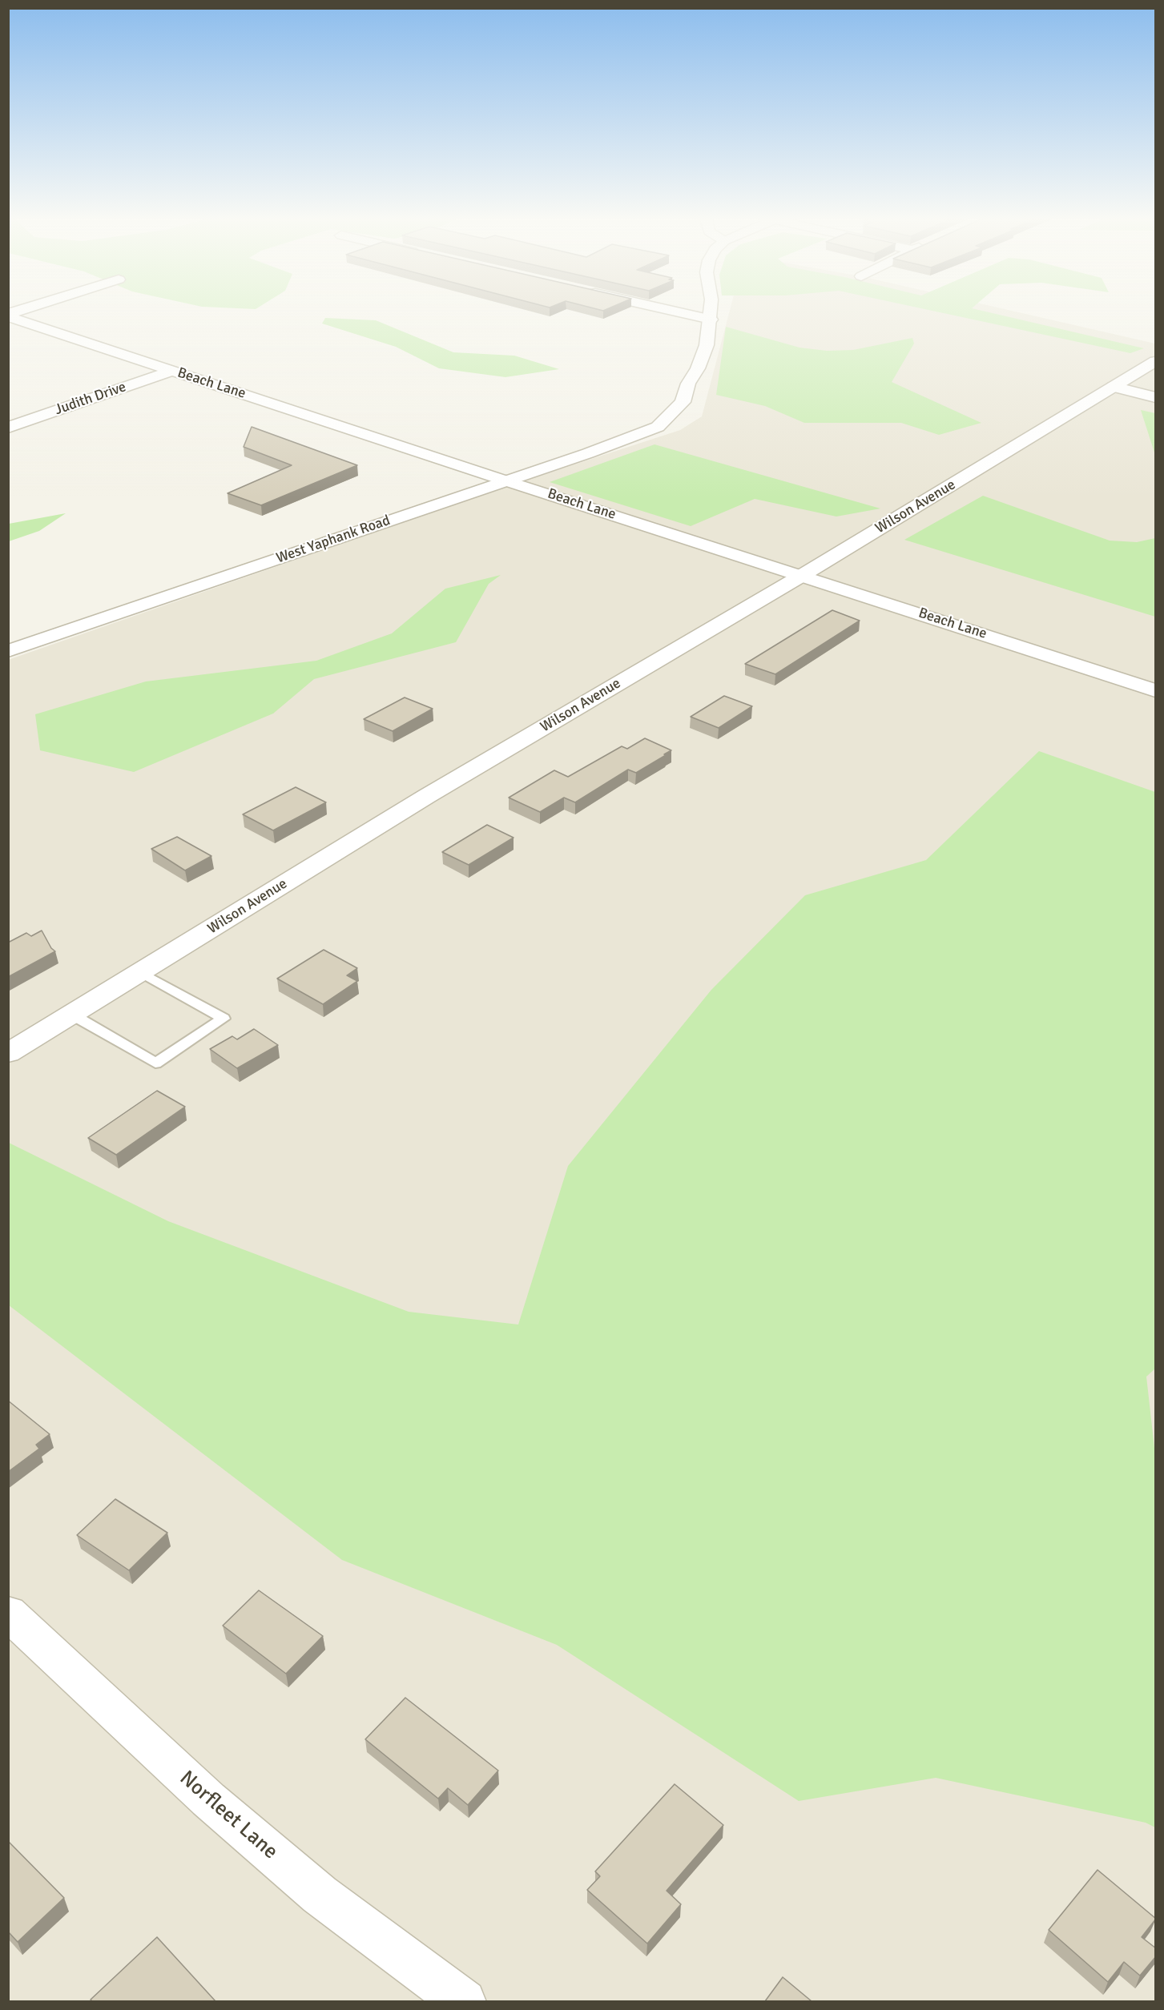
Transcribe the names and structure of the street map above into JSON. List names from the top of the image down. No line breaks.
{"streets":{"street":["Beach Lane","Judith Drive","Wilson Avenue","West Yaphank Road","Norfleet Lane"]},"crossings":[["Beach Lane","Judith Drive"],["Beach Lane","Wilson Avenue"],["Beach Lane","West Yaphank Road"]]}
